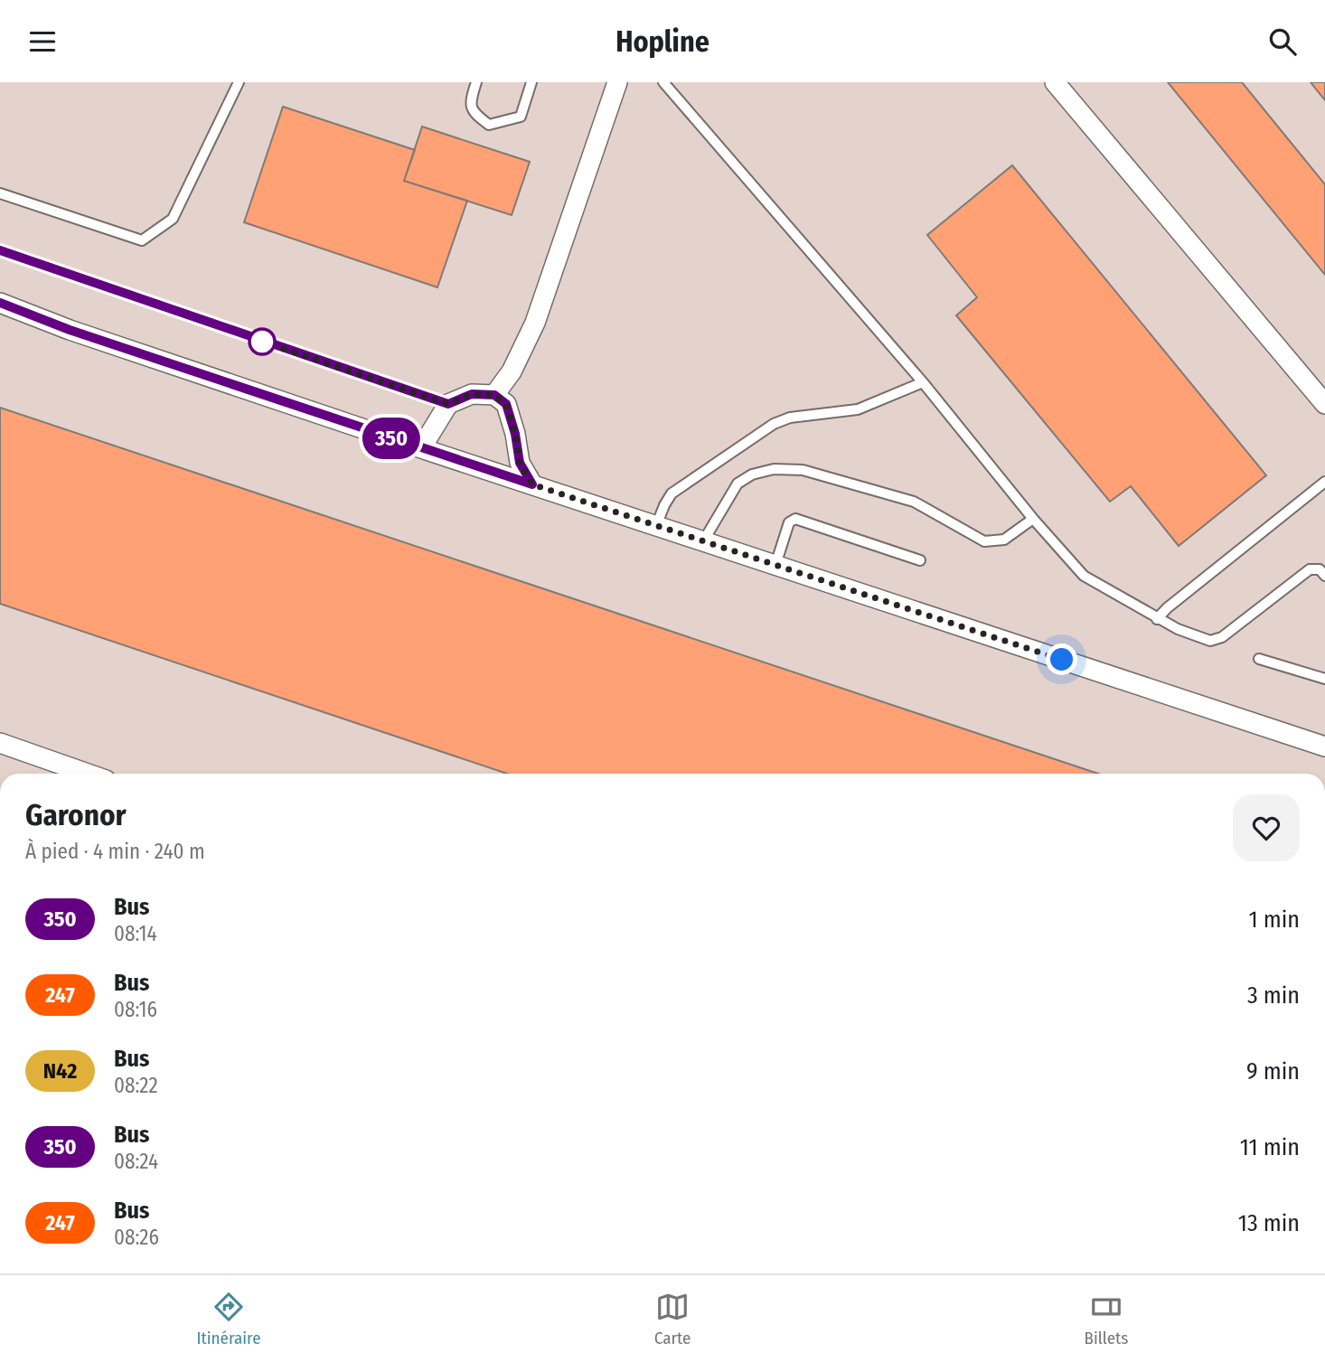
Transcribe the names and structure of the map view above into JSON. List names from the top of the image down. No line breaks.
{"lines":["bus line 350"],"page":{"header":"Hopline","on_map":"350","heading":["Garonor","À pied · 4 min · 240 m"],"list":[{"mark":"350","name":"Bus","note":"08:14","value":"1 min"},{"mark":"247","name":"Bus","note":"08:16","value":"3 min"},{"mark":"N42","name":"Bus","note":"08:22","value":"9 min"},{"mark":"350","name":"Bus","note":"08:24","value":"11 min"},{"mark":"247","name":"Bus","note":"08:26","value":"13 min"}],"tabs":["Itinéraire","Carte","Billets"]}}
